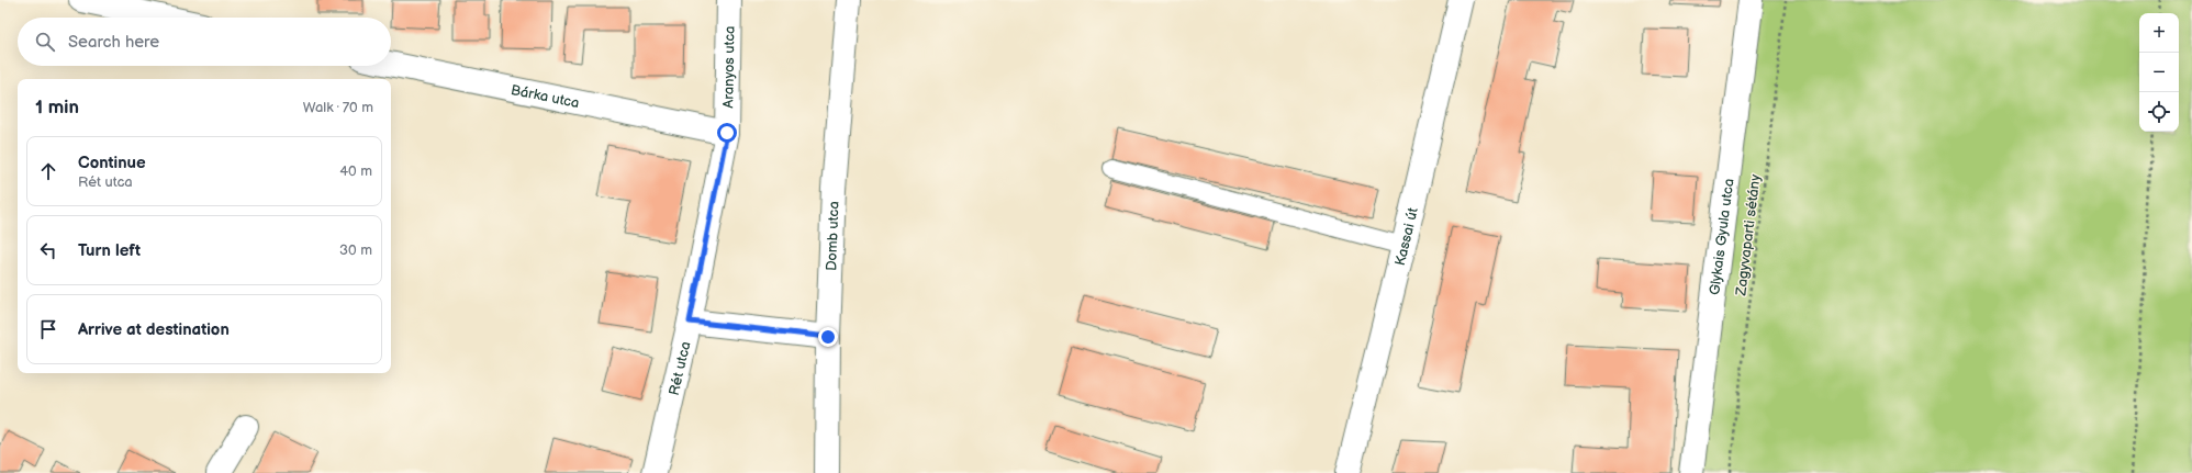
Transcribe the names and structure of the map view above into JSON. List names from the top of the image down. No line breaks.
{"streets":{"street":["Aranyos utca","Bárka utca","Domb utca","Kassai út","Glykais Gyula utca","Rét utca"],"path":["Zagyvaparti sétány"]},"crossings":[["Aranyos utca","Bárka utca"],["Aranyos utca","Rét utca"],["Bárka utca","Rét utca"]],"page":{"map_buttons":["+","−"],"search":"Search here","heading":["1 min","Walk · 70 m"],"list":[["Continue","Rét utca","40 m"],["Turn left","30 m"],"Arrive at destination"]}}
